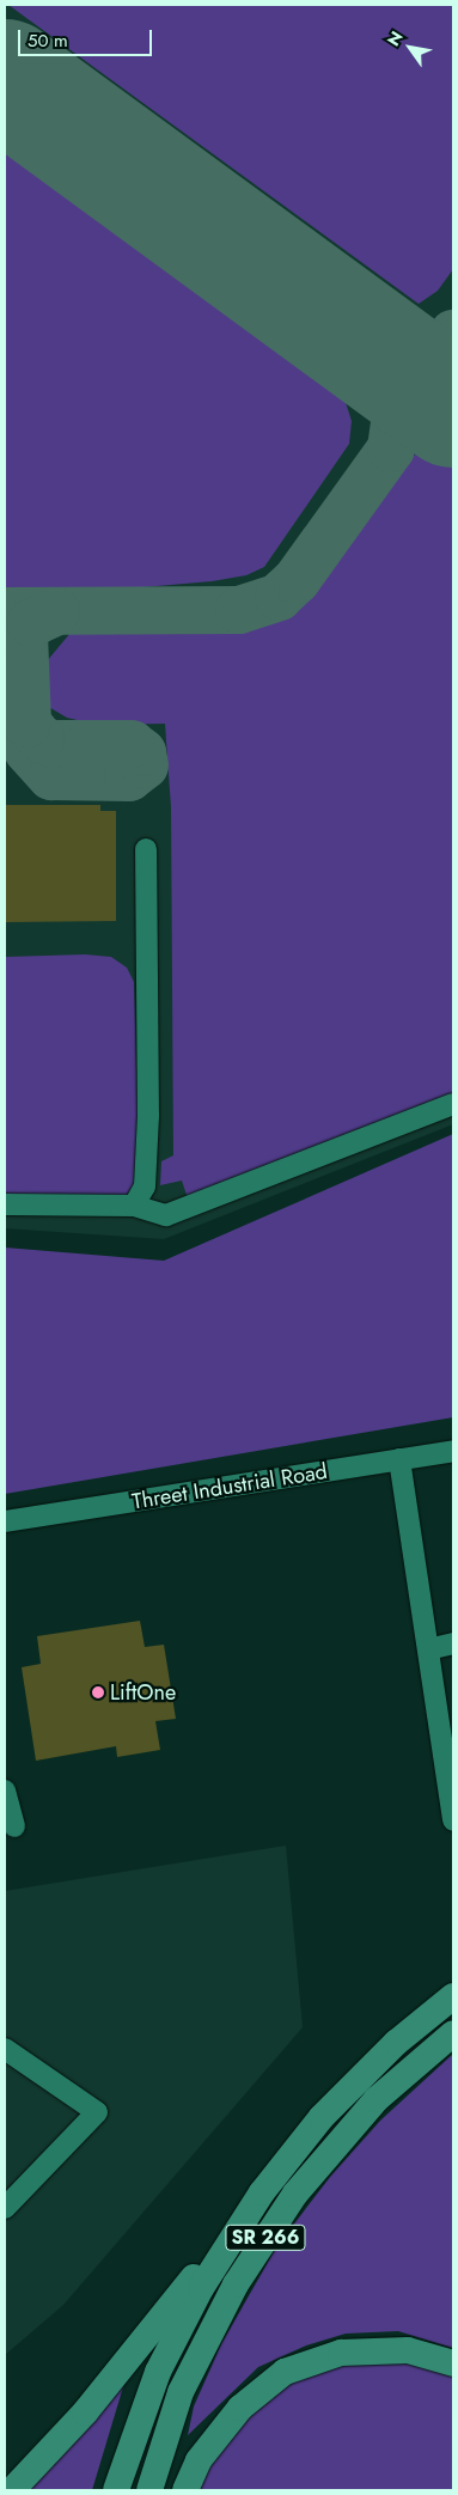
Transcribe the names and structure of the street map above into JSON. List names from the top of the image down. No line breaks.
{"streets":{"main road":["SR 266"],"street":["Threet Industrial Road"]},"places":["LiftOne"],"scale_bar":"50 m","north":"top left"}
